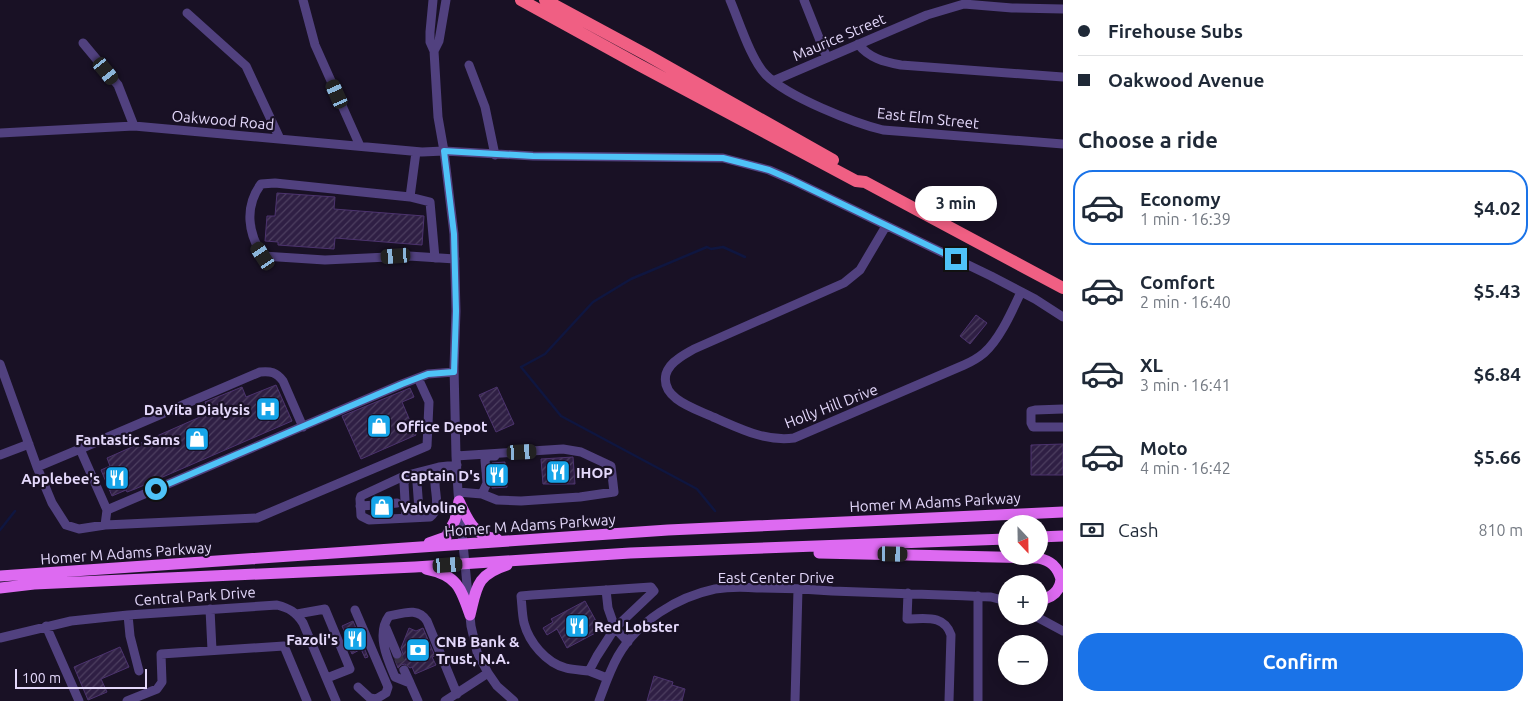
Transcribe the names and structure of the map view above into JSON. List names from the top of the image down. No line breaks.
{"streets":{"main road":["Homer M Adams Parkway"],"street":["Maurice Street","East Elm Street","Oakwood Road","Holly Hill Drive","East Center Drive","Central Park Drive"]},"crossings":[["Maurice Street","East Elm Street"],["Oakwood Road","Holly Hill Drive"]],"places":{"hospital":["DaVita Dialysis"],"shop":["Office Depot","Fantastic Sams","Valvoline"],"restaurant":["IHOP","Captain D's","Applebee's","Red Lobster","Fazoli's"],"bank":["CNB Bank & Trust, N.A."]},"scale_bar":"100 m","north":"bottom","page":{"banner":["Firehouse Subs","Oakwood Avenue"],"heading":"Choose a ride","list":[{"name":"Economy","note":"1 min · 16:39","value":"$4.02"},{"name":"Comfort","note":"2 min · 16:40","value":"$5.43"},{"name":"XL","note":"3 min · 16:41","value":"$6.84"},{"name":"Moto","note":"4 min · 16:42","value":"$5.66"}],"bubble":"3 min","pay":["Cash","810 m"],"map_buttons":["+","−"],"buttons":"Confirm","scale":"100 m"}}
